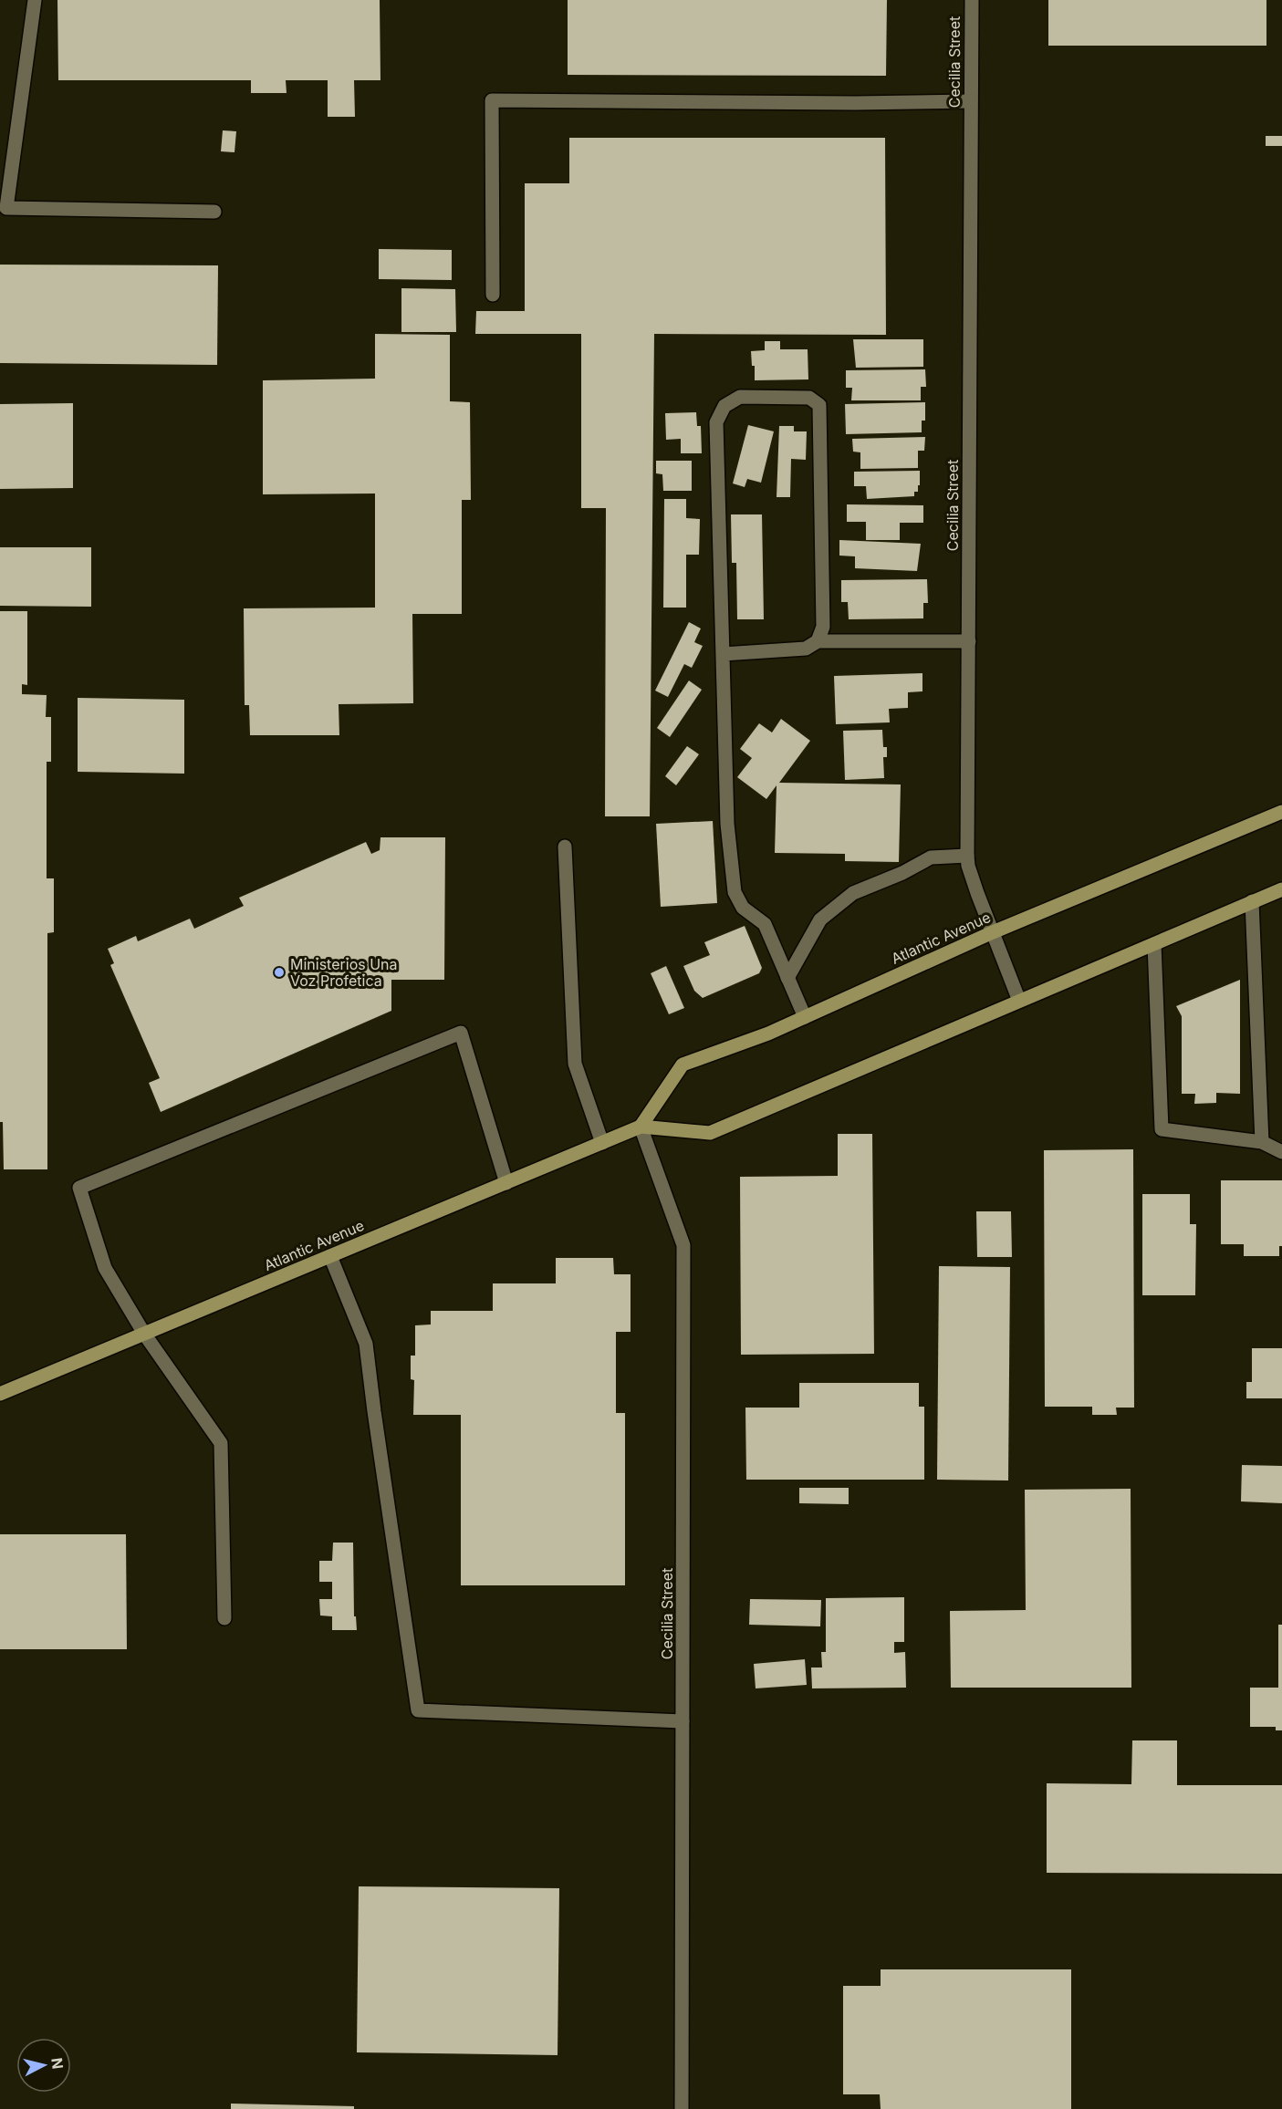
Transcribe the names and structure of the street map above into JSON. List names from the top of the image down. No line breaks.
{"streets":{"main road":["Atlantic Avenue"],"street":["Cecilia Street"]},"crossings":[["Cecilia Street","Atlantic Avenue"]],"places":["Ministerios Una Voz Profetica"],"north":"right"}
